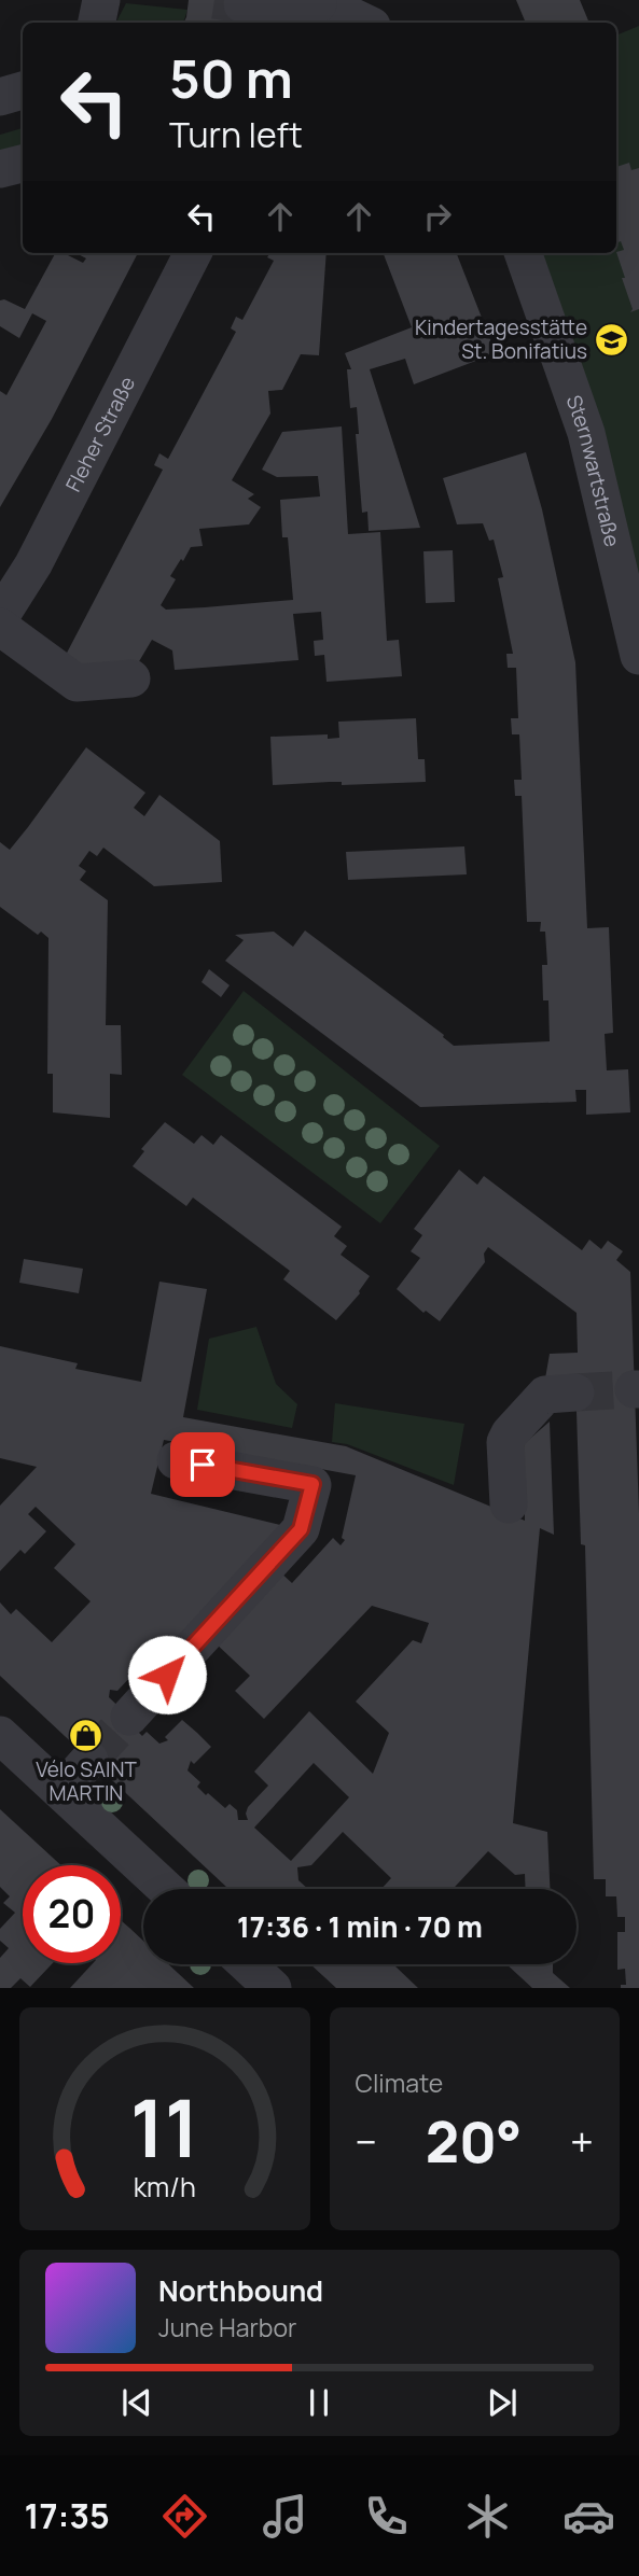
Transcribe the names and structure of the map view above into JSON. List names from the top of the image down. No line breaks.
{"streets":{"street":["Fleher Straße","Sternwartstraße"]},"places":{"school or university":["Kindertagesstätte St. Bonifatius"],"shop":["Vélo SAINT MARTIN"]},"page":{"turn":["50 m","Turn left"],"limit":"20","trip":"17:36 · 1 min · 70 m","tile":"Climate","heat":["−","20°","+"],"song":["Northbound","June Harbor"],"tabs":"17:35","gauge":["11","km/h"]}}
